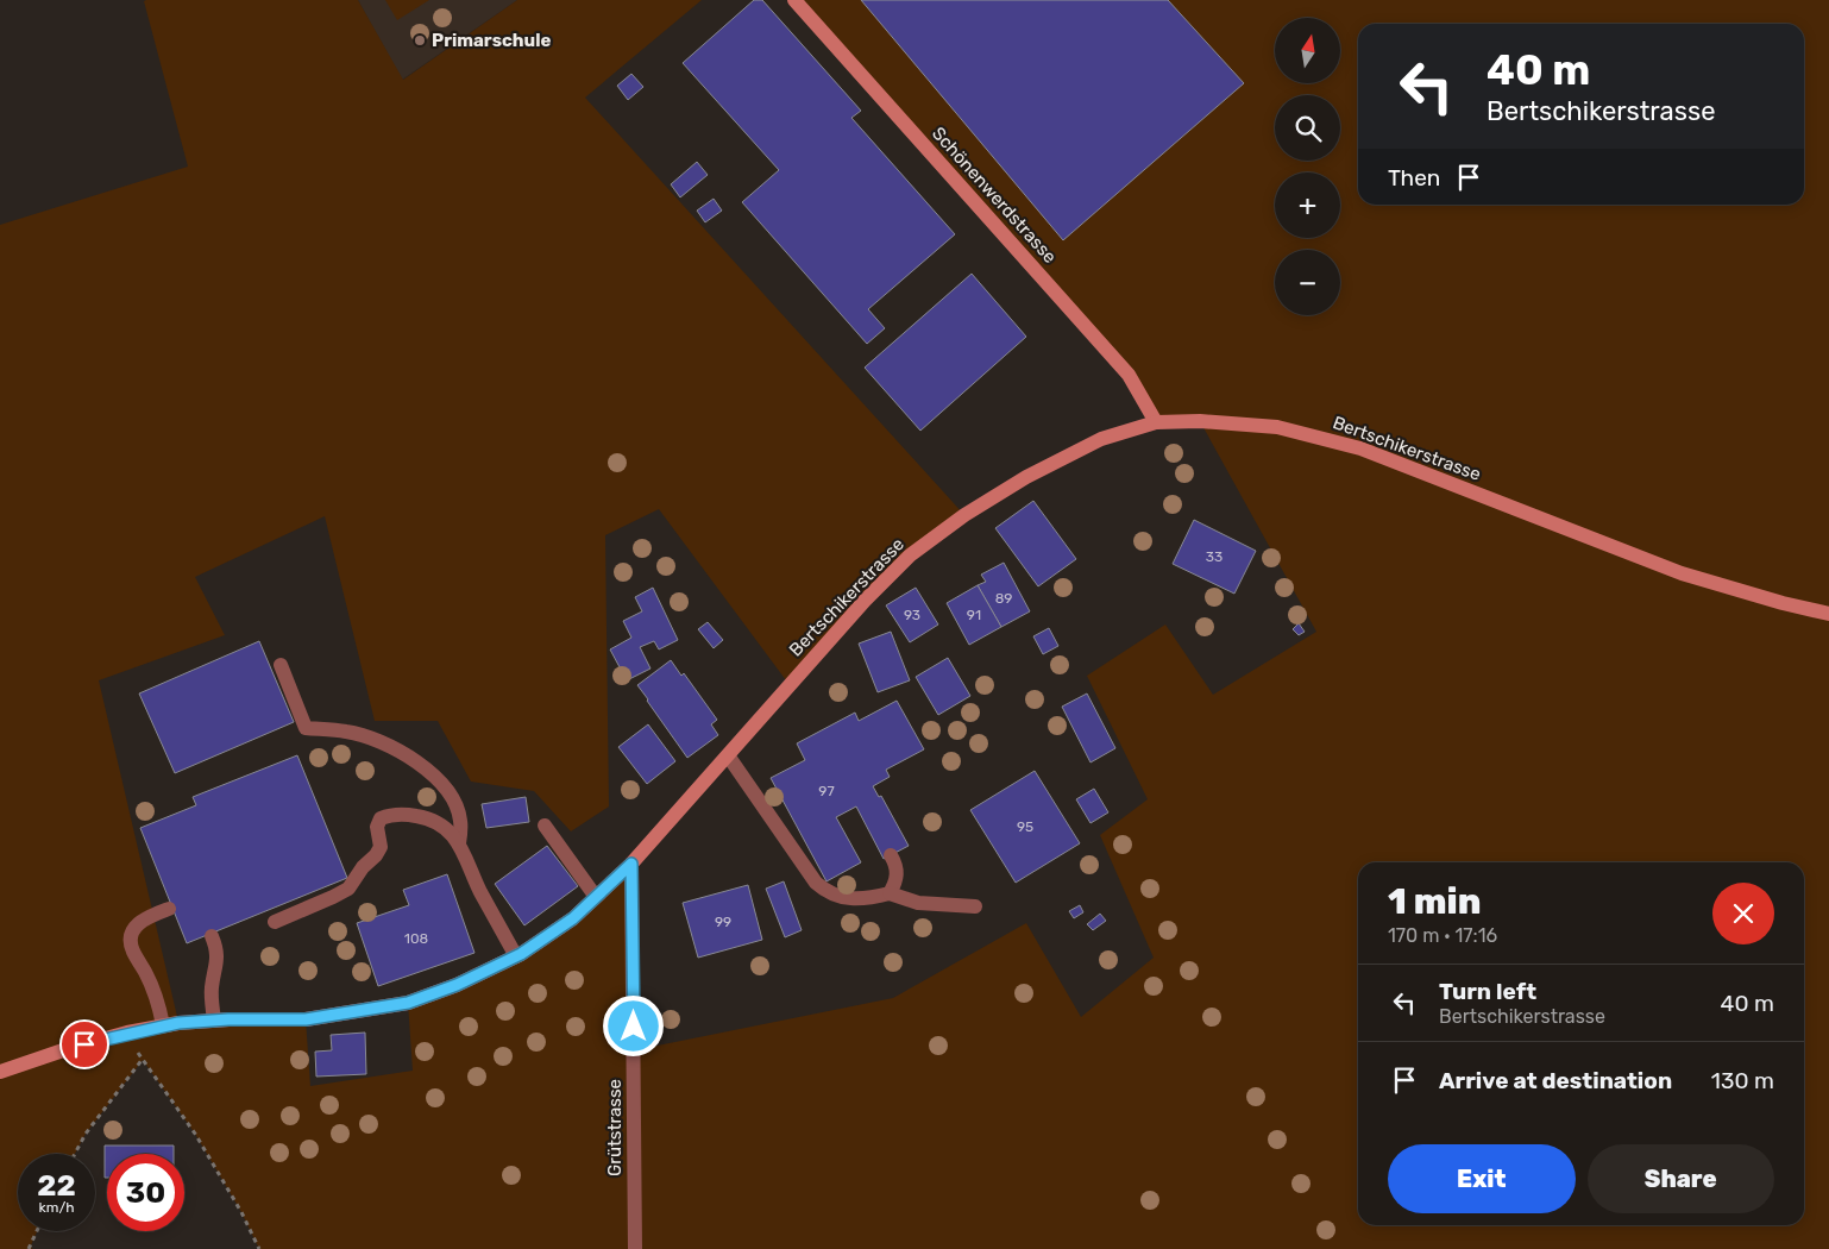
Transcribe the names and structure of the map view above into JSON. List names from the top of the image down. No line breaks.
{"streets":{"street":["Schönenwerdstrasse","Bertschikerstrasse","Grütstrasse"]},"crossings":[["Schönenwerdstrasse","Bertschikerstrasse"],["Bertschikerstrasse","Grütstrasse"]],"places":["Primarschule"],"house_numbers":["33","89","93","91","97","95","99","108"],"north":"top","page":{"map_buttons":["+","−"],"turn":["40 m","Bertschikerstrasse"],"then":"Then","heading":["1 min","170 m · 17:16"],"list":[{"name":"Turn left","note":"Bertschikerstrasse","value":"40 m"},{"name":"Arrive at destination","value":"130 m"}],"buttons":["Exit","Share"],"speed":"22 km/h","limit":"30"}}
